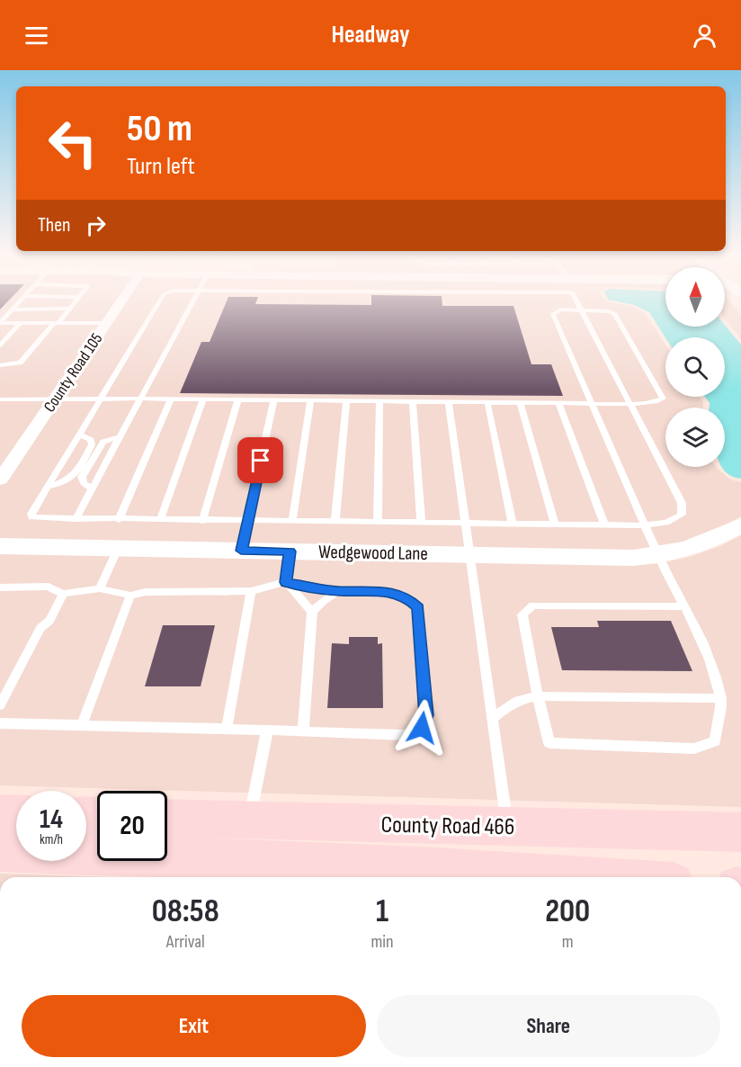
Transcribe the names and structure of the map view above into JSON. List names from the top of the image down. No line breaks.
{"streets":{"main road":["County Road 466"],"street":["County Road 105","Wedgewood Lane"]},"north":"top","page":{"header":"Headway","turn":["50 m","Turn left"],"then":"Then","speed":"14 km/h","limit":"20","eta":["08:58","Arrival","1","min","200","m"],"buttons":["Exit","Share"]}}
